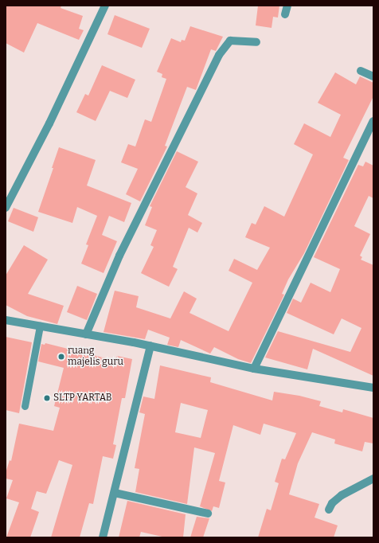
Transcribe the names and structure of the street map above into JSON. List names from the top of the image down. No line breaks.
{"places":["ruang majelis guru","SLTP YARTAB"]}
